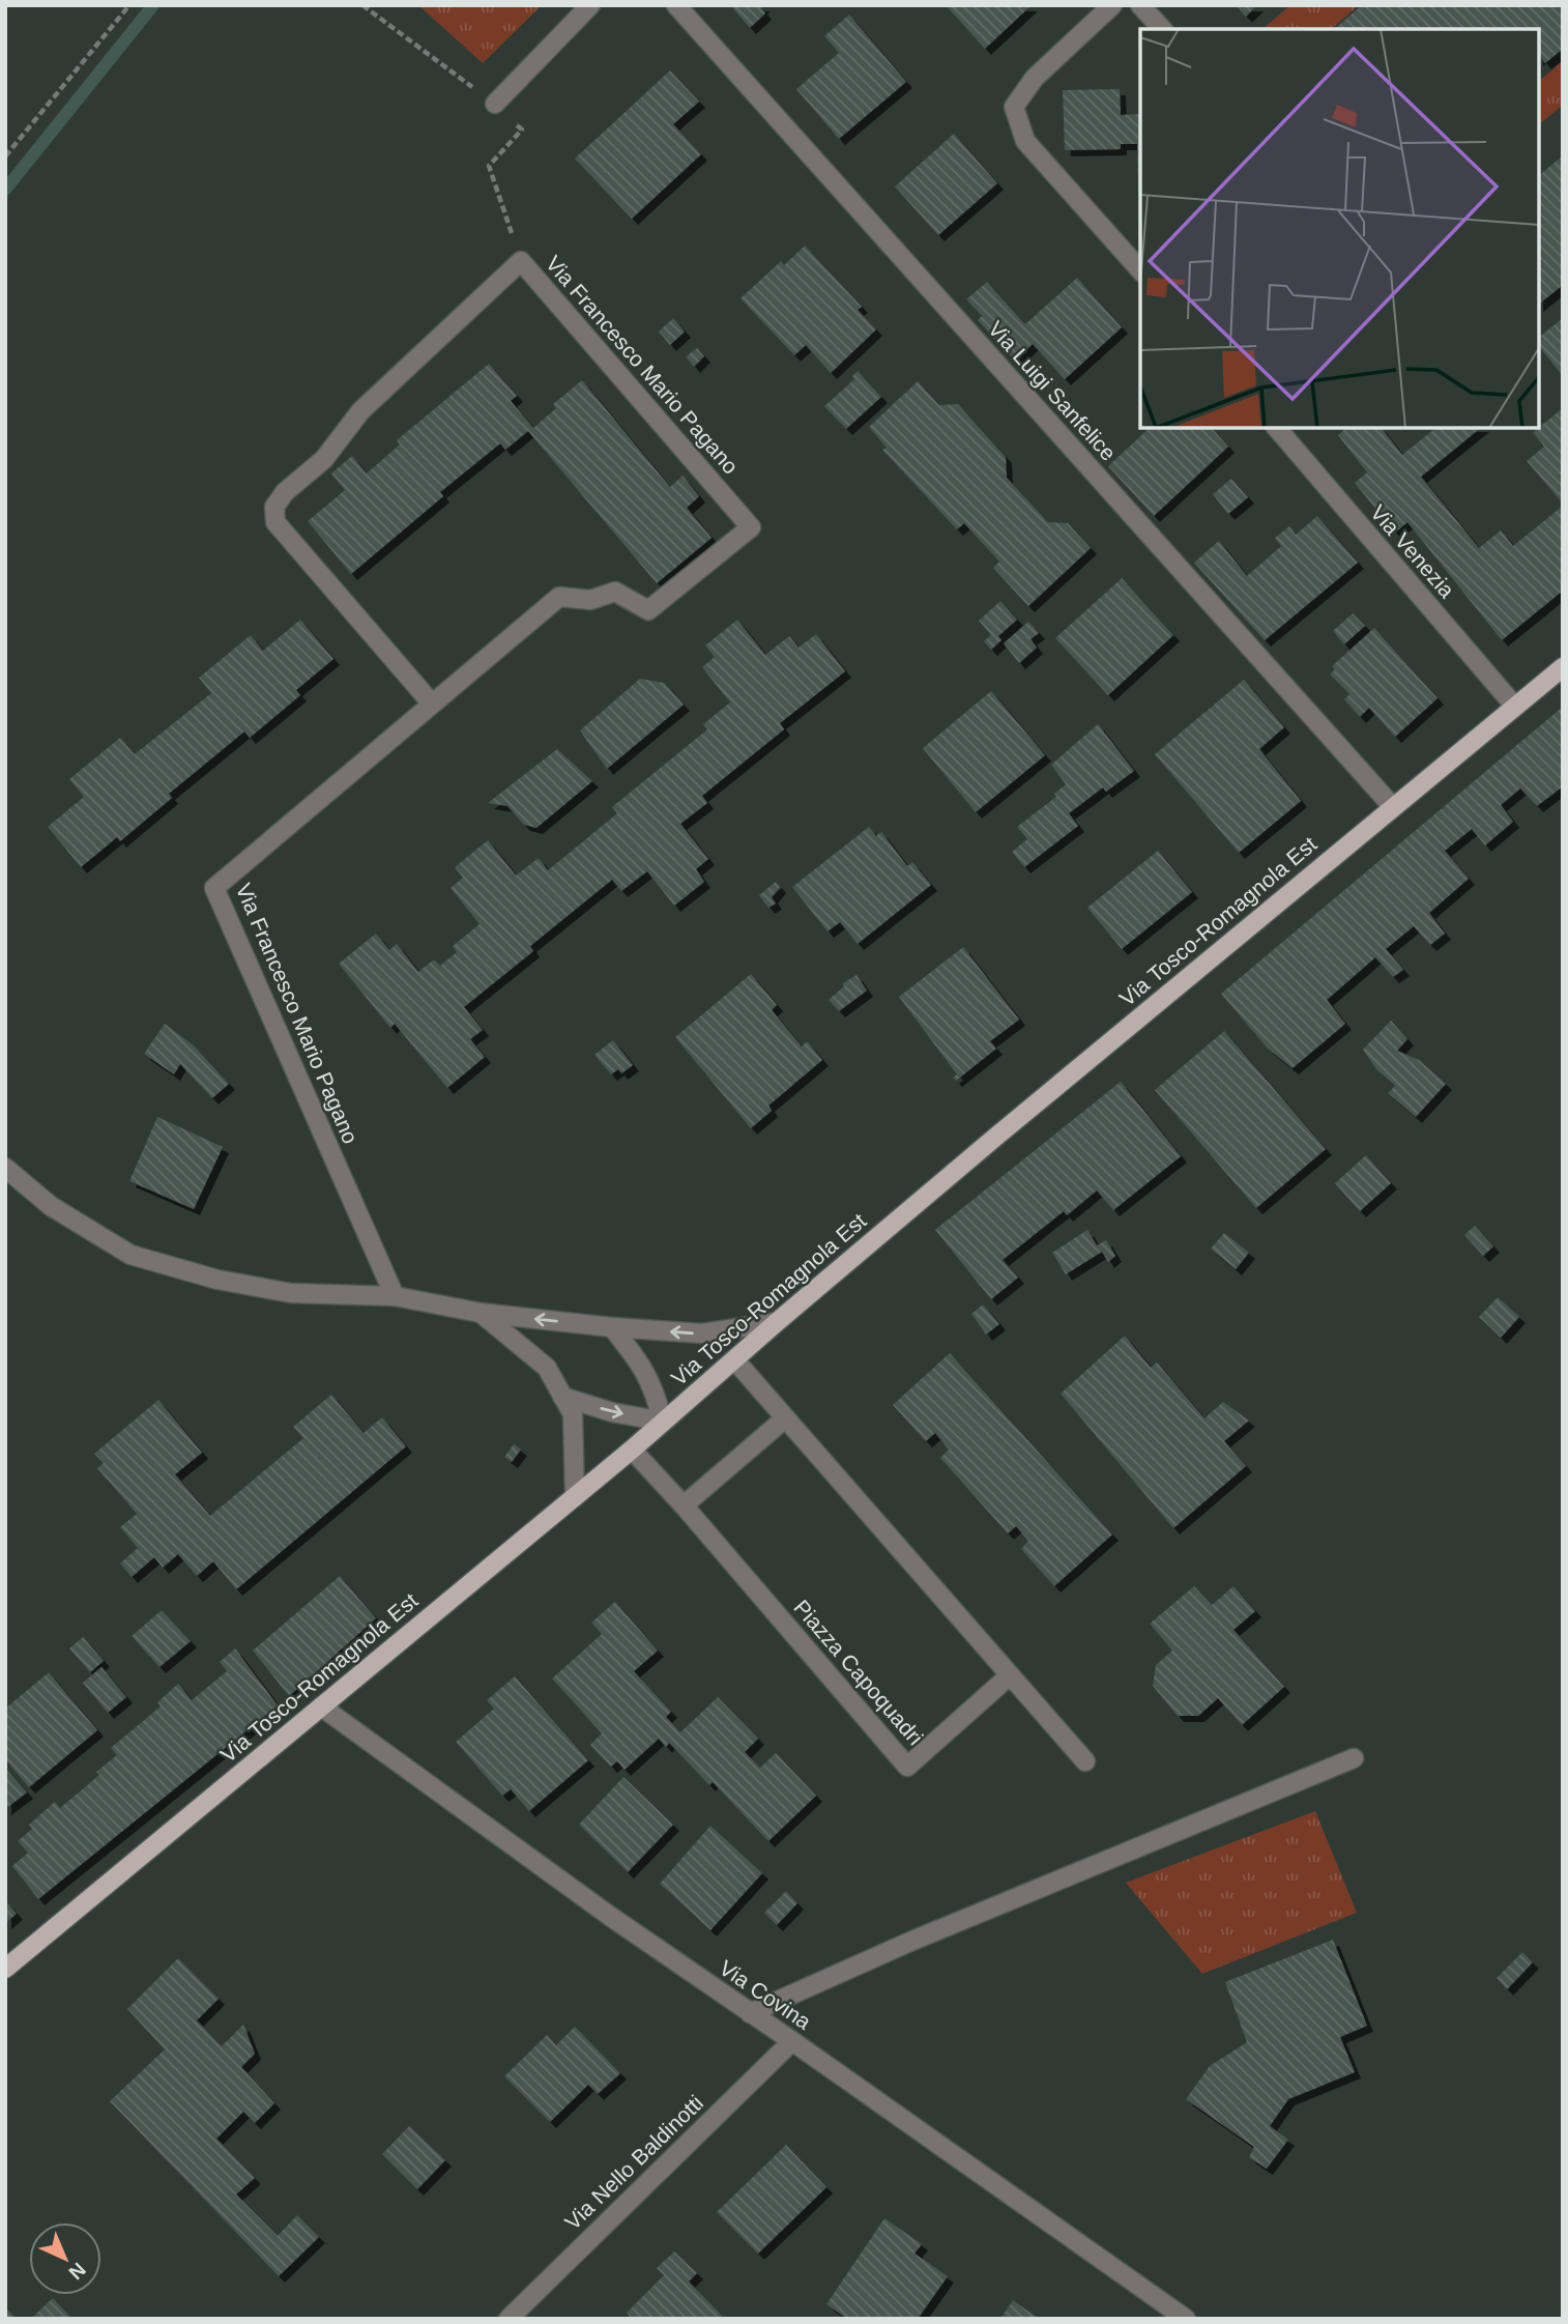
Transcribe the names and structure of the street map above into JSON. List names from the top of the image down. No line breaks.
{"streets":{"main road":["Via Tosco-Romagnola Est"],"street":["Via Francesco Mario Pagano","Via Luigi Sanfelice","Via Venezia","Piazza Capoquadri","Via Covina","Via Nello Baldinotti"]},"crossings":[["Via Luigi Sanfelice","Via Tosco-Romagnola Est"],["Via Venezia","Via Tosco-Romagnola Est"],["Via Tosco-Romagnola Est","Piazza Capoquadri"],["Via Tosco-Romagnola Est","Via Covina"],["Via Covina","Via Nello Baldinotti"]],"north":"bottom right"}
